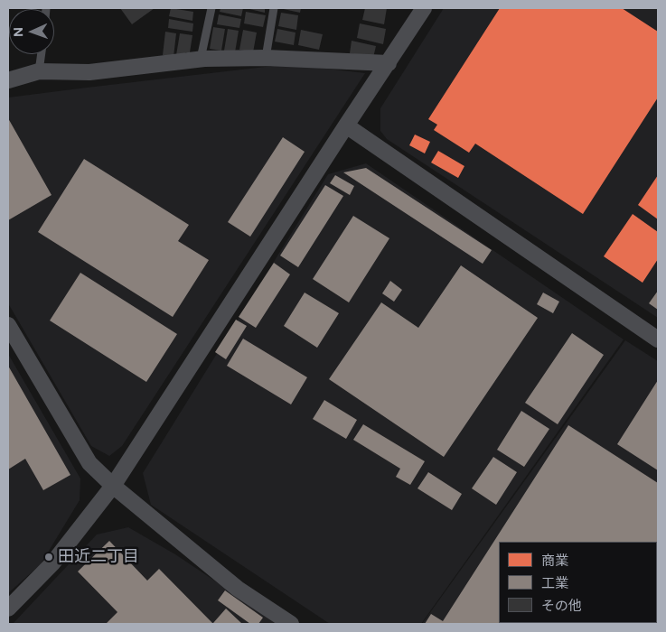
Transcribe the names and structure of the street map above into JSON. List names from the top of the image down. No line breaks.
{"places":["田近二丁目"],"legend":["商業","工業","その他"],"north":"left"}
